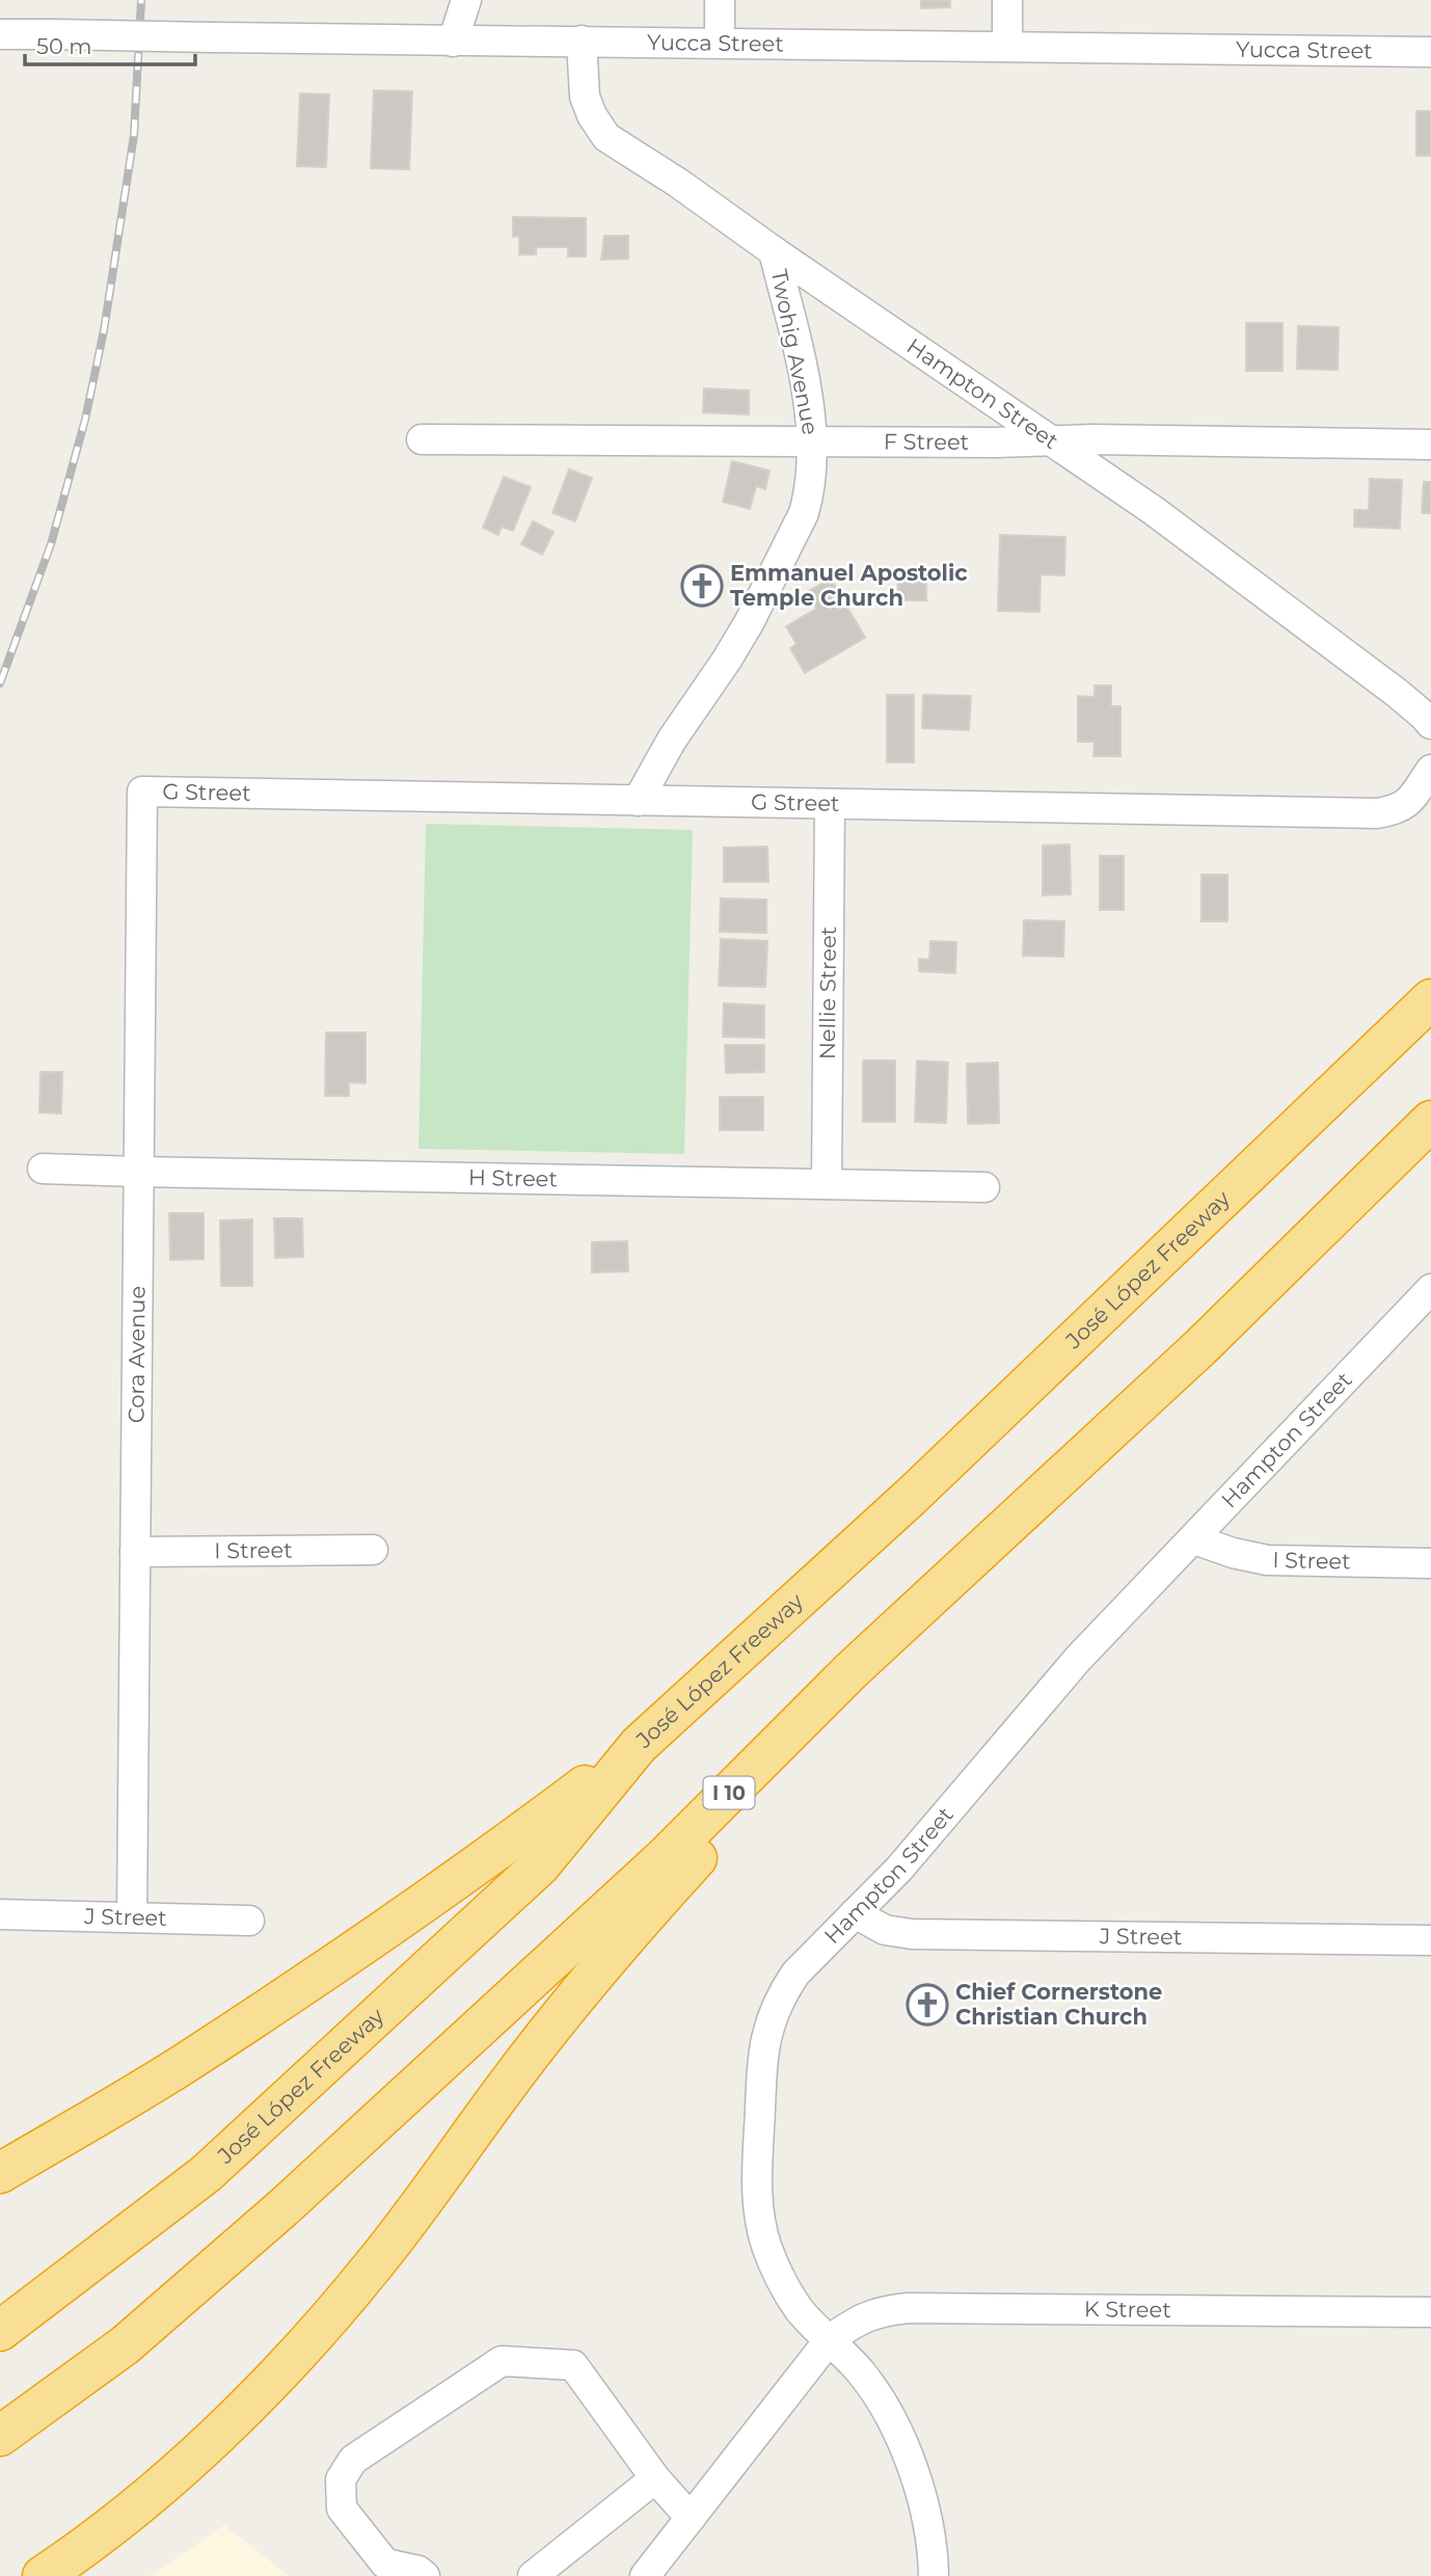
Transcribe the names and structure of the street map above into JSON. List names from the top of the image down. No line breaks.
{"streets":{"highway":["José López Freeway","I 10"],"street":["Yucca Street","Twohig Avenue","Hampton Street","F Street","G Street","Nellie Street","H Street","Cora Avenue","I Street","J Street","K Street"]},"crossings":[["Yucca Street","Hampton Street"],["Twohig Avenue","Hampton Street"],["Twohig Avenue","F Street"],["Twohig Avenue","G Street"],["Hampton Street","F Street"],["Hampton Street","I Street"],["Hampton Street","J Street"],["Hampton Street","K Street"],["G Street","Nellie Street"],["G Street","Cora Avenue"],["Nellie Street","H Street"],["H Street","Cora Avenue"],["Cora Avenue","I Street"],["Cora Avenue","J Street"]],"places":{"church":["Emmanuel Apostolic Temple Church","Chief Cornerstone Christian Church"]},"scale_bar":"50 m"}
